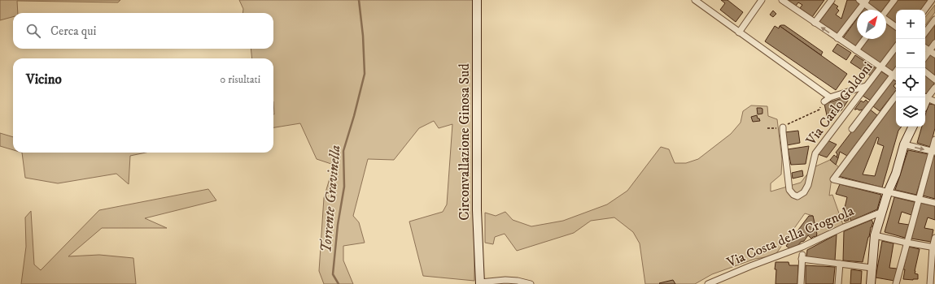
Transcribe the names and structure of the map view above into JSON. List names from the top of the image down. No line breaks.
{"streets":{"main road":["Circonvallazione Ginosa Sud"],"street":["Via Carlo Goldoni","Via Costa della Crognola"]},"water":["Torrente Gravinella"],"north":"top right","page":{"map_buttons":["+","−"],"search":"Cerca qui","heading":["Vicino","0 risultati"]}}
